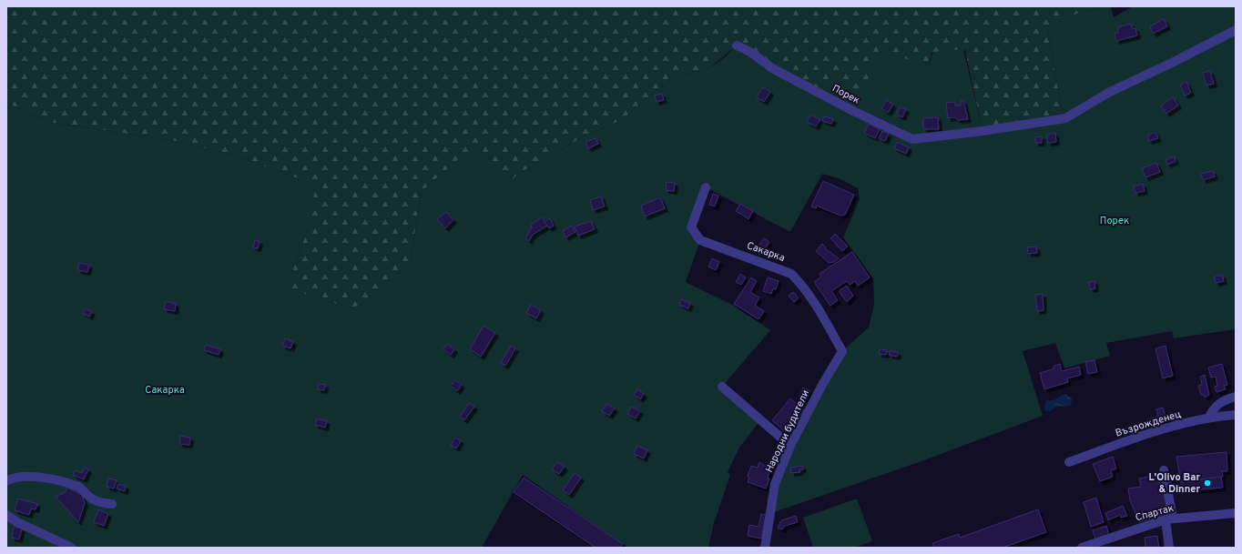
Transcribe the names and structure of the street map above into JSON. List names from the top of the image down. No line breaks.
{"streets":{"street":["Порек","Сакарка","Възрожденец","Народни будители","Спартак"]},"crossings":[["Сакарка","Народни будители"]],"parks":["Порек","Сакарка"],"places":["L'Olivo Bar & Dinner"]}
